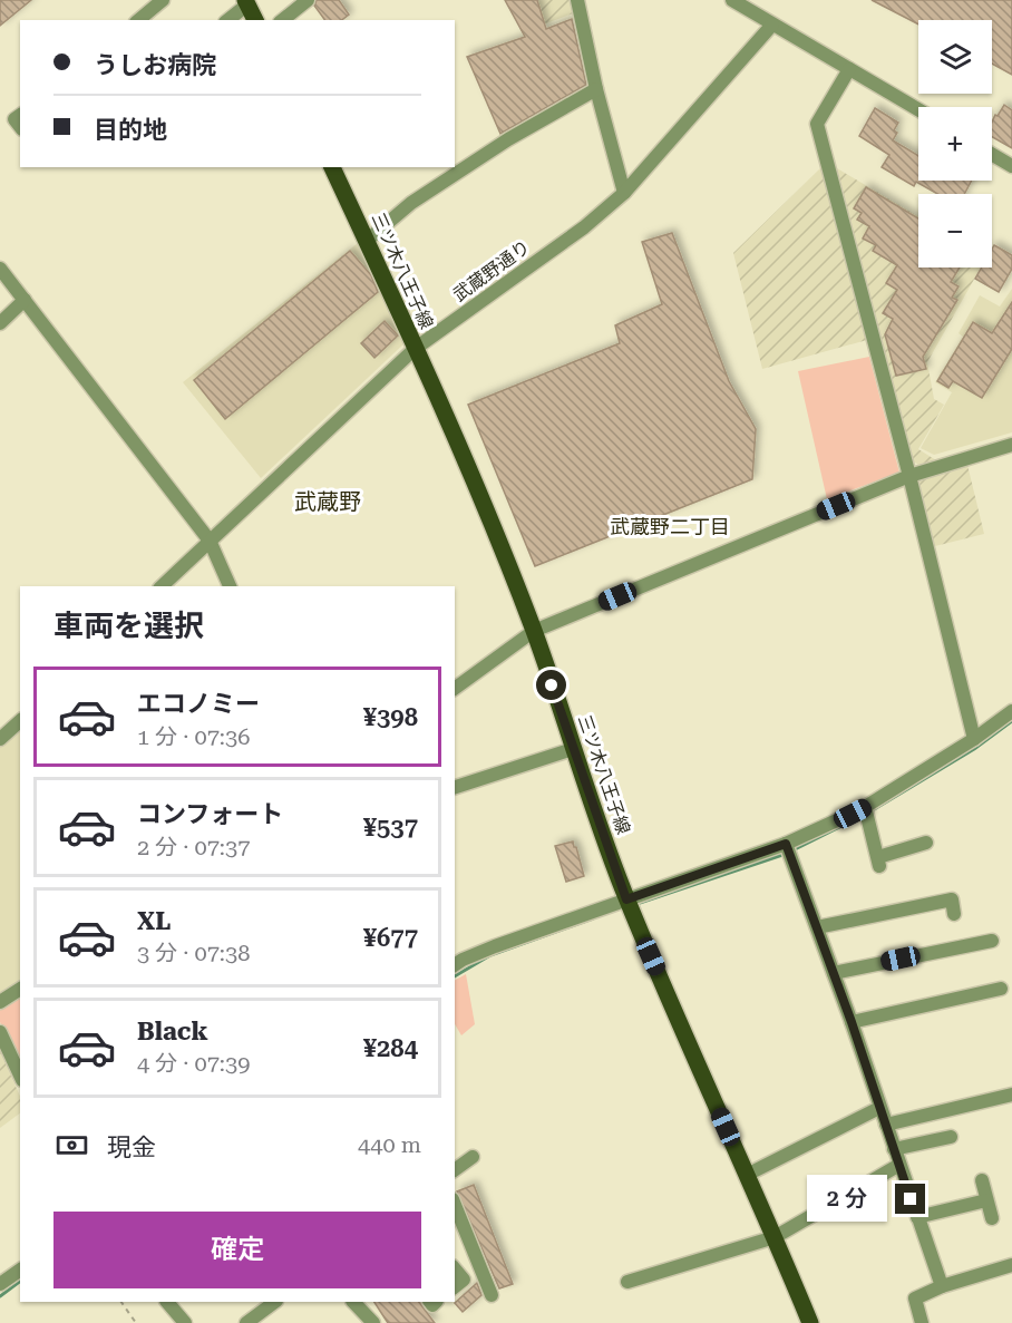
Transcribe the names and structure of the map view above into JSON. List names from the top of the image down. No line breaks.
{"streets":{"main road":["三ツ木八王子線"],"street":["武蔵野通り"]},"crossings":[["三ツ木八王子線","武蔵野通り"]],"districts":["武蔵野","武蔵野二丁目"],"page":{"map_buttons":["+","−"],"banner":["うしお病院","目的地"],"heading":"車両を選択","list":[{"name":"エコノミー","note":"1 分 · 07:36","value":"¥398"},{"name":"コンフォート","note":"2 分 · 07:37","value":"¥537"},{"name":"XL","note":"3 分 · 07:38","value":"¥677"},{"name":"Black","note":"4 分 · 07:39","value":"¥284"}],"pay":["現金","440 m"],"bubble":"2 分","buttons":"確定"}}
